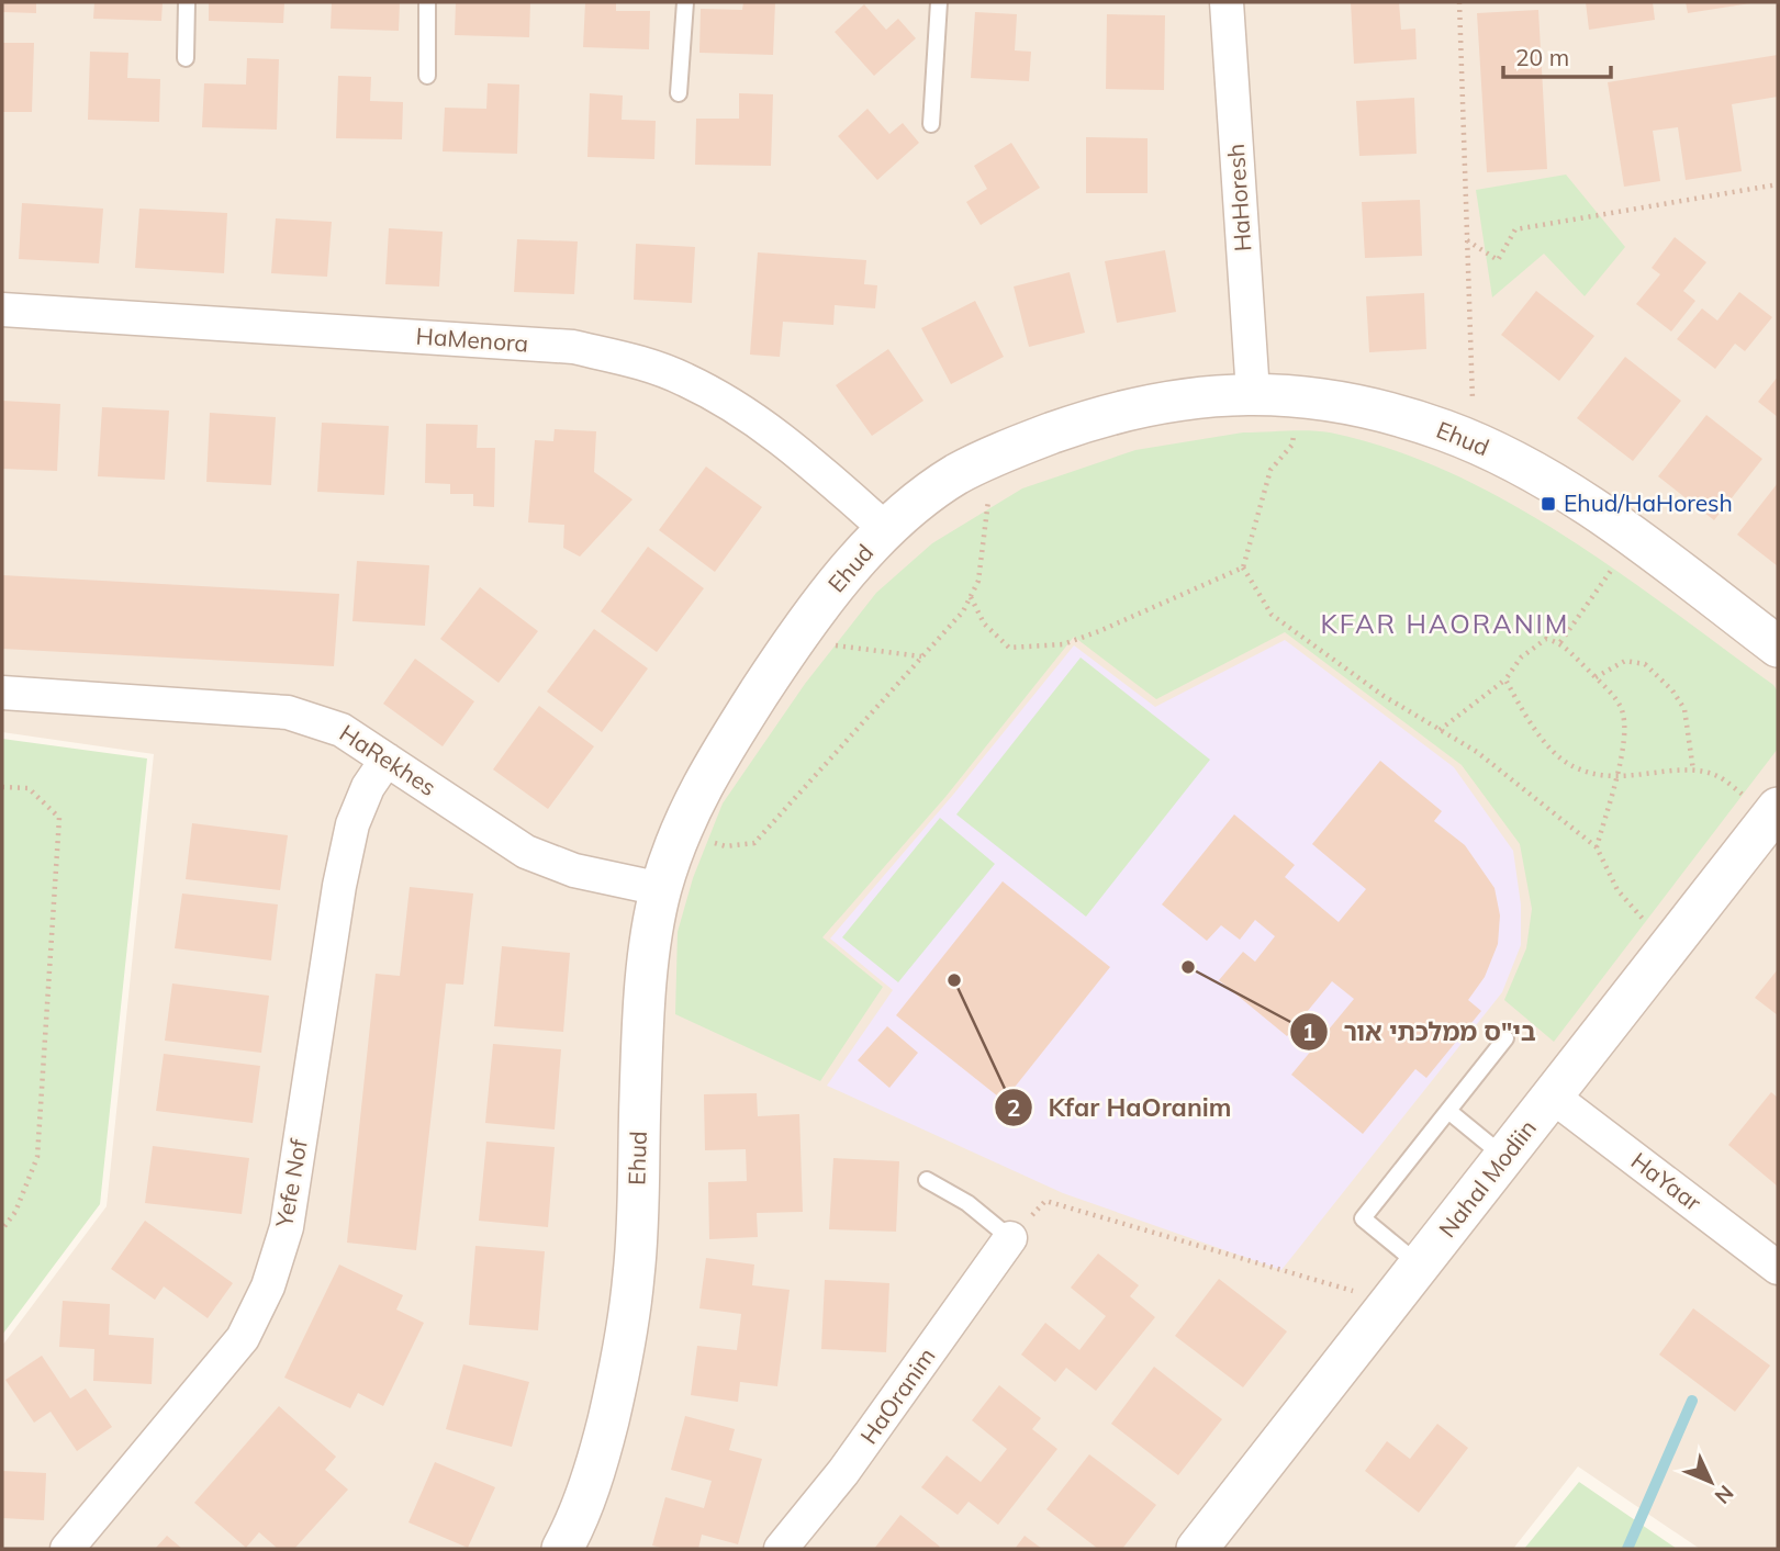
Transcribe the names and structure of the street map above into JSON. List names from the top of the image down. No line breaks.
{"streets":{"street":["HaHoresh","HaMenora","Ehud","HaRekhes","Nahal Modiin","HaYaar","Yefe Nof","HaOranim"]},"crossings":[["HaHoresh","Ehud"],["HaMenora","Ehud"],["Ehud","HaRekhes"],["HaRekhes","Yefe Nof"],["Nahal Modiin","HaYaar"]],"districts":["KFAR HAORANIM"],"places":{"transit":["Ehud/HaHoresh"],"other":["בי\"ס ממלכתי אור","Kfar HaOranim"]},"scale_bar":"20 m","north":"bottom right"}
